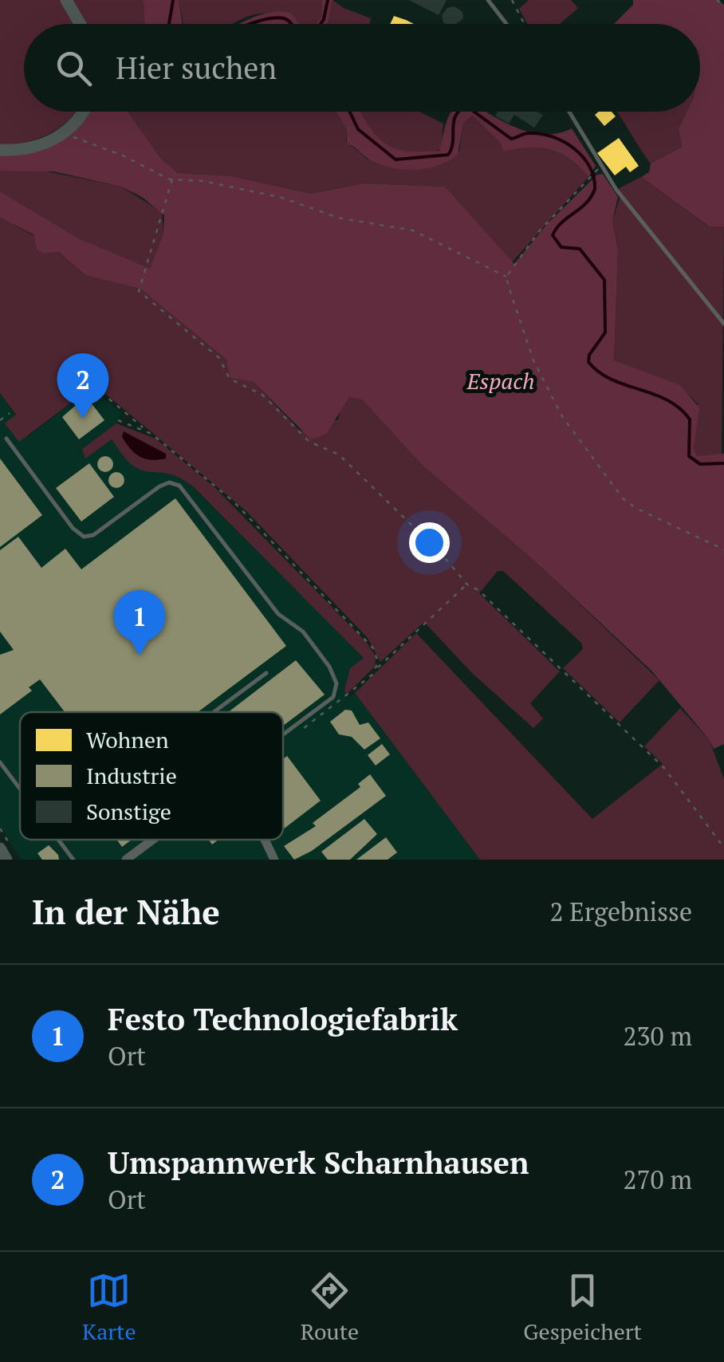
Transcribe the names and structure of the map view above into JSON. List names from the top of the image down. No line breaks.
{"parks":["Espach"],"legend":["Wohnen","Industrie","Sonstige"],"page":{"search":"Hier suchen","pins":["2","1"],"heading":["In der Nähe","2 Ergebnisse"],"list":[{"mark":"1","name":"Festo Technologiefabrik","note":"Ort","value":"230 m"},{"mark":"2","name":"Umspannwerk Scharnhausen","note":"Ort","value":"270 m"}],"nav":["Karte","Route","Gespeichert"]}}
